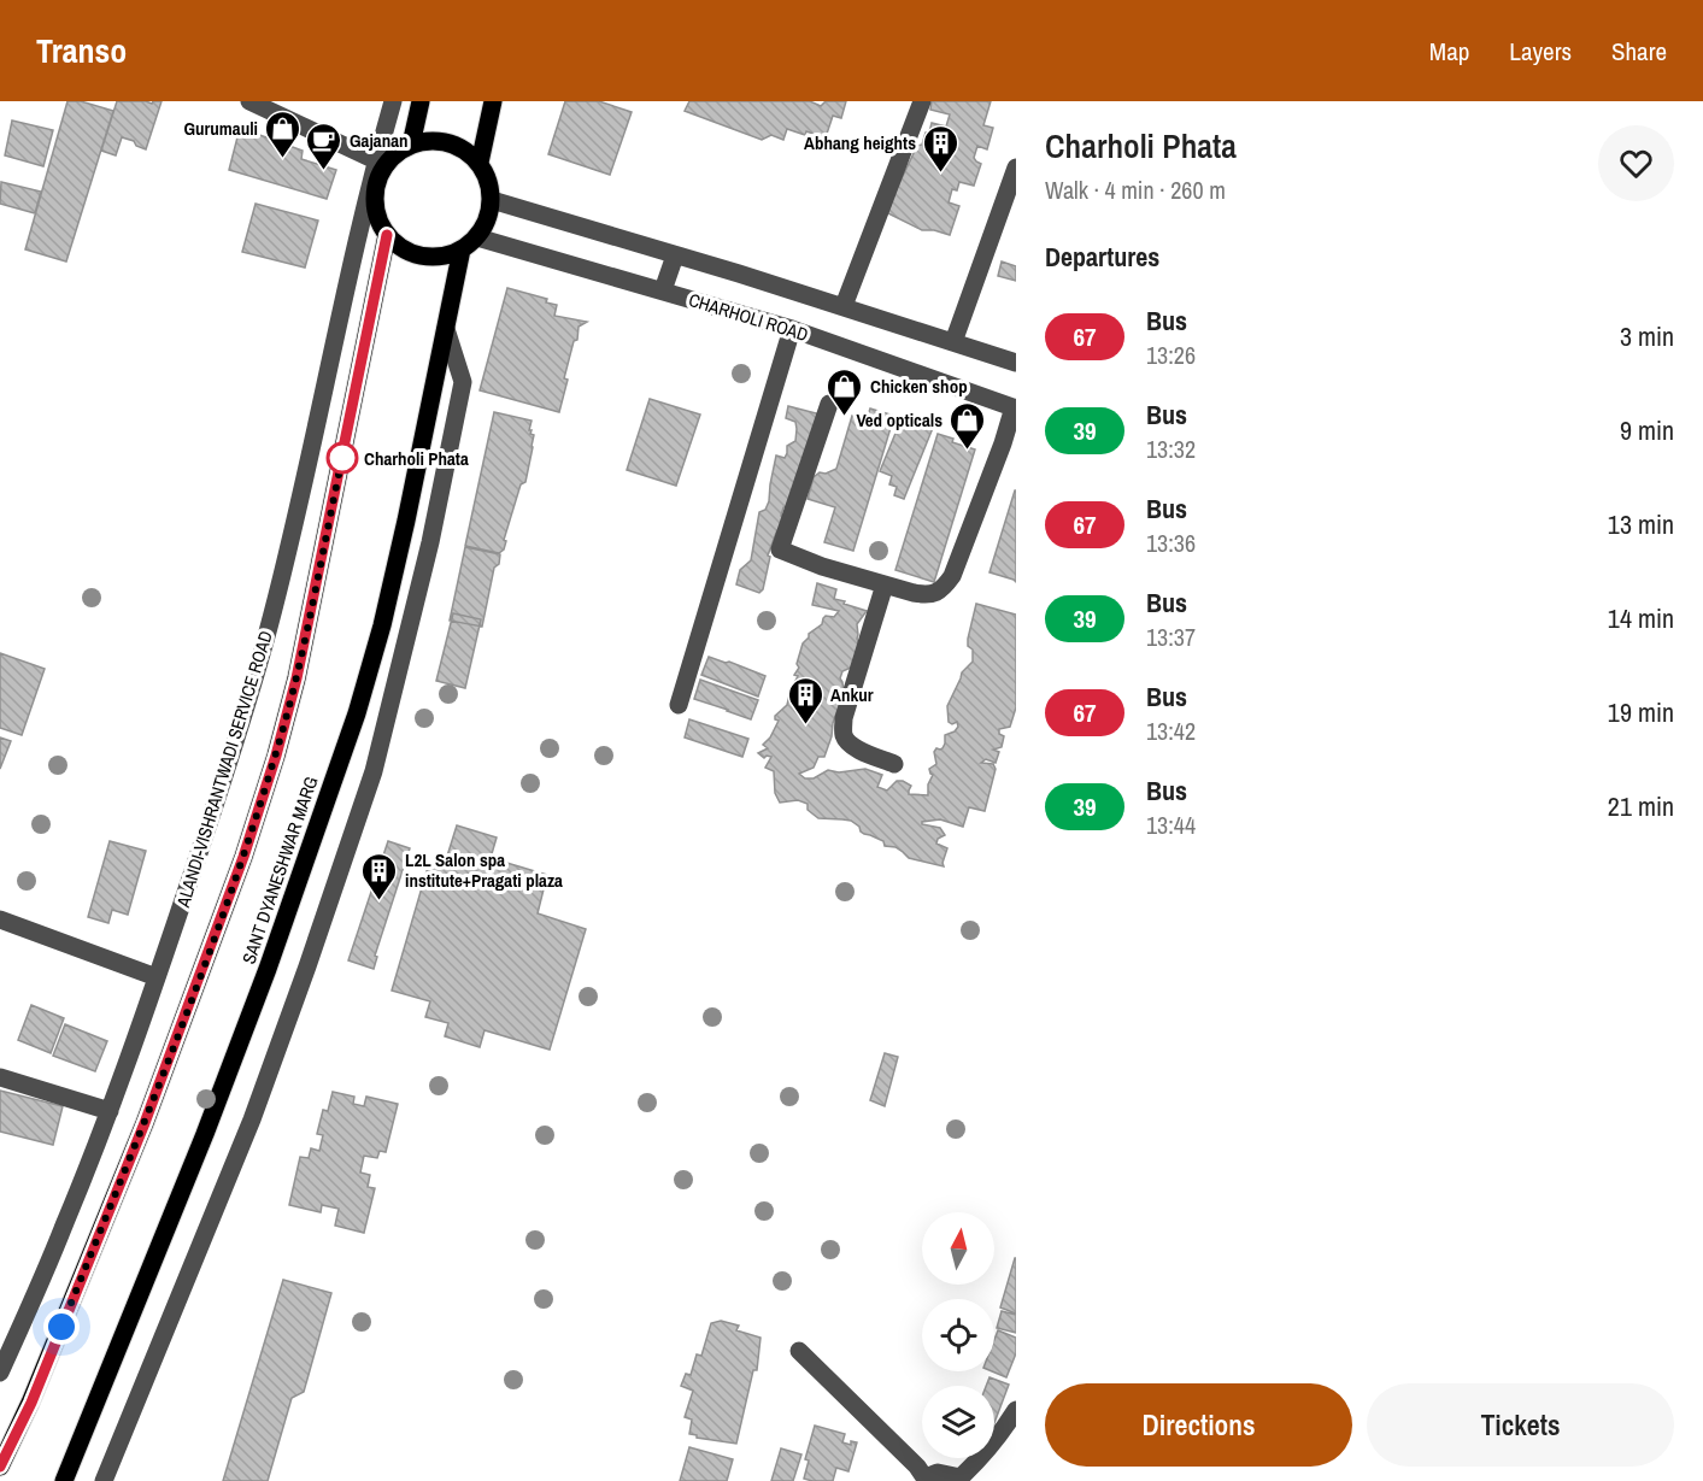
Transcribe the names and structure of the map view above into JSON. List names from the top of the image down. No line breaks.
{"streets":{"main road":["SANT DYANESHWAR MARG"],"street":["CHARHOLI ROAD","ALANDI-VISHRANTWADI SERVICE ROAD"]},"crossings":[["CHARHOLI ROAD","ALANDI-VISHRANTWADI SERVICE ROAD"],["CHARHOLI ROAD","SANT DYANESHWAR MARG"],["ALANDI-VISHRANTWADI SERVICE ROAD","SANT DYANESHWAR MARG"]],"places":{"shop":["Gurumauli","Chicken shop","Ved opticals"],"cafe":["Gajanan"],"building":["Abhang heights","Ankur","L2L Salon spa institute+Pragati plaza"],"other":["Charholi Phata"]},"lines":["bus line 67"],"north":"top","page":{"header":"Transo","nav":["Map","Layers","Share"],"heading":[["Charholi Phata","Walk · 4 min · 260 m"],"Departures"],"list":[{"mark":"67","name":"Bus","note":"13:26","value":"3 min"},{"mark":"39","name":"Bus","note":"13:32","value":"9 min"},{"mark":"67","name":"Bus","note":"13:36","value":"13 min"},{"mark":"39","name":"Bus","note":"13:37","value":"14 min"},{"mark":"67","name":"Bus","note":"13:42","value":"19 min"},{"mark":"39","name":"Bus","note":"13:44","value":"21 min"}],"buttons":["Directions","Tickets"]}}
